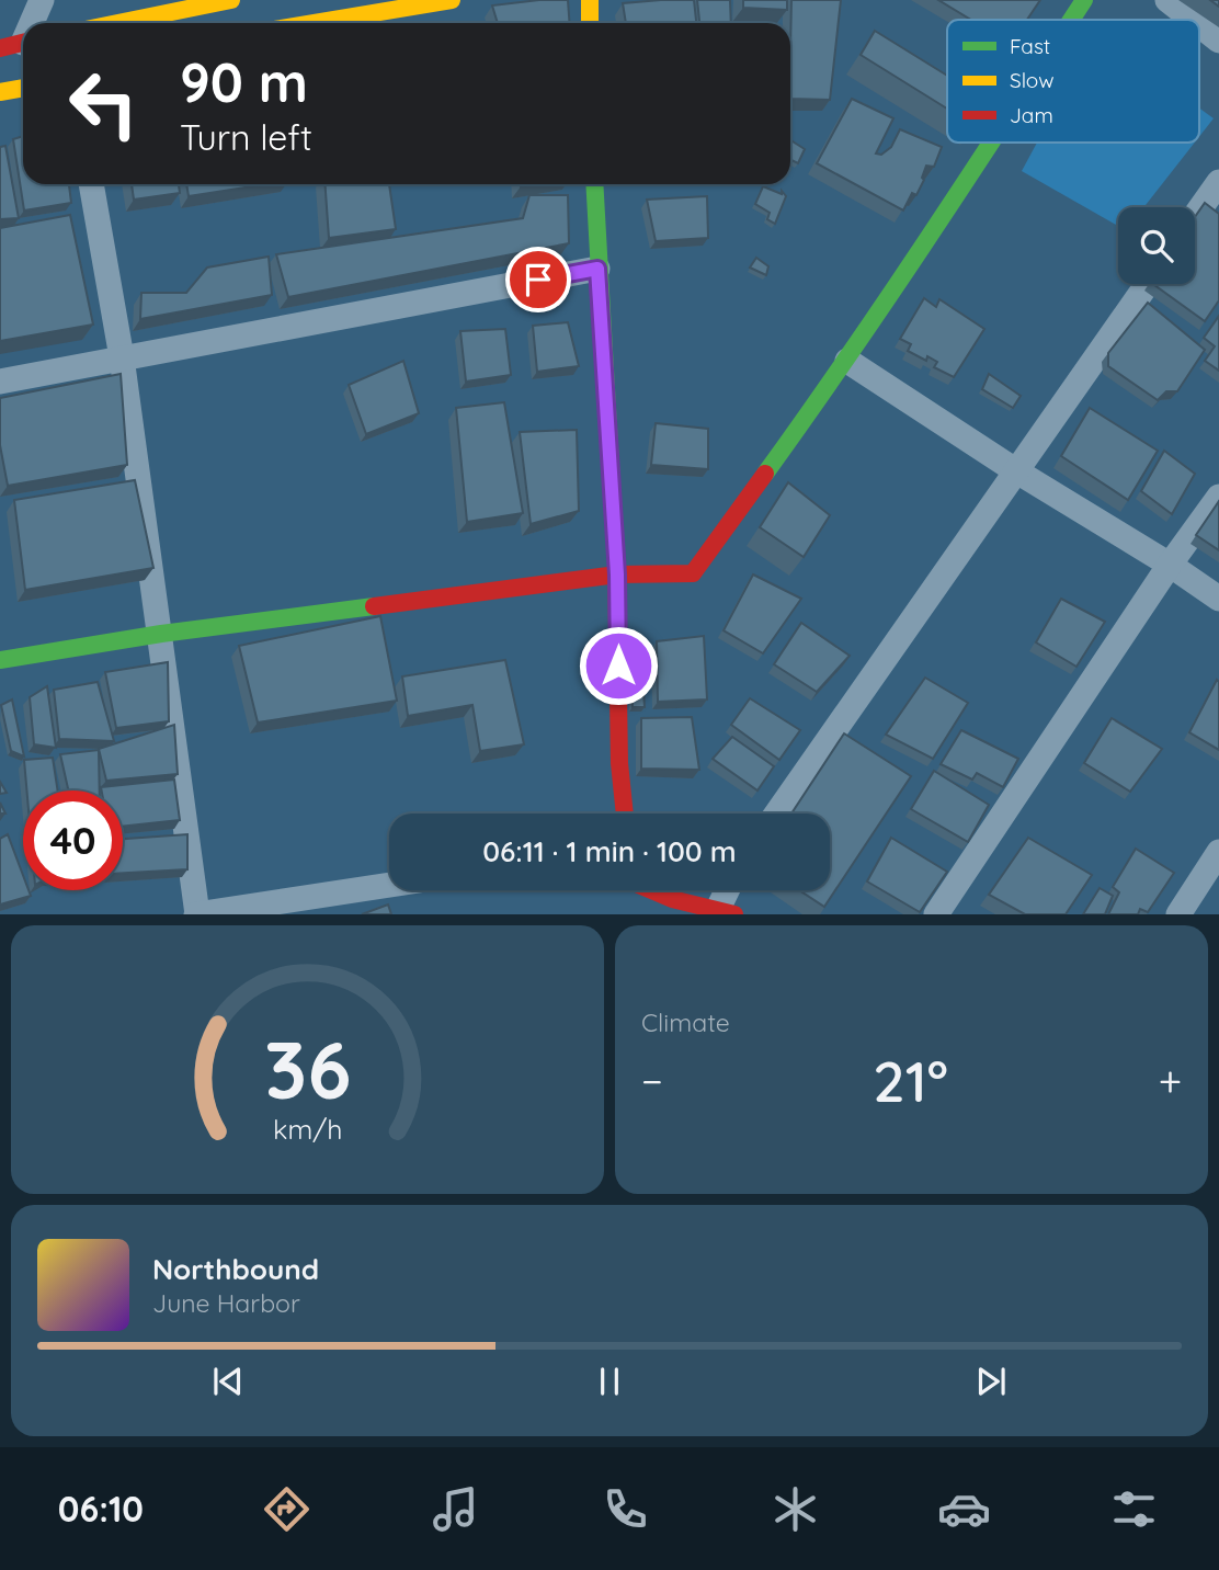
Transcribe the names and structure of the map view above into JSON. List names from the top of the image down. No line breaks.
{"legend":["Fast","Slow","Jam"],"page":{"turn":["90 m","Turn left"],"limit":"40","trip":"06:11 · 1 min · 100 m","tile":"Climate","heat":["−","21°","+"],"song":["Northbound","June Harbor"],"tabs":"06:10","gauge":["36","km/h"]}}
